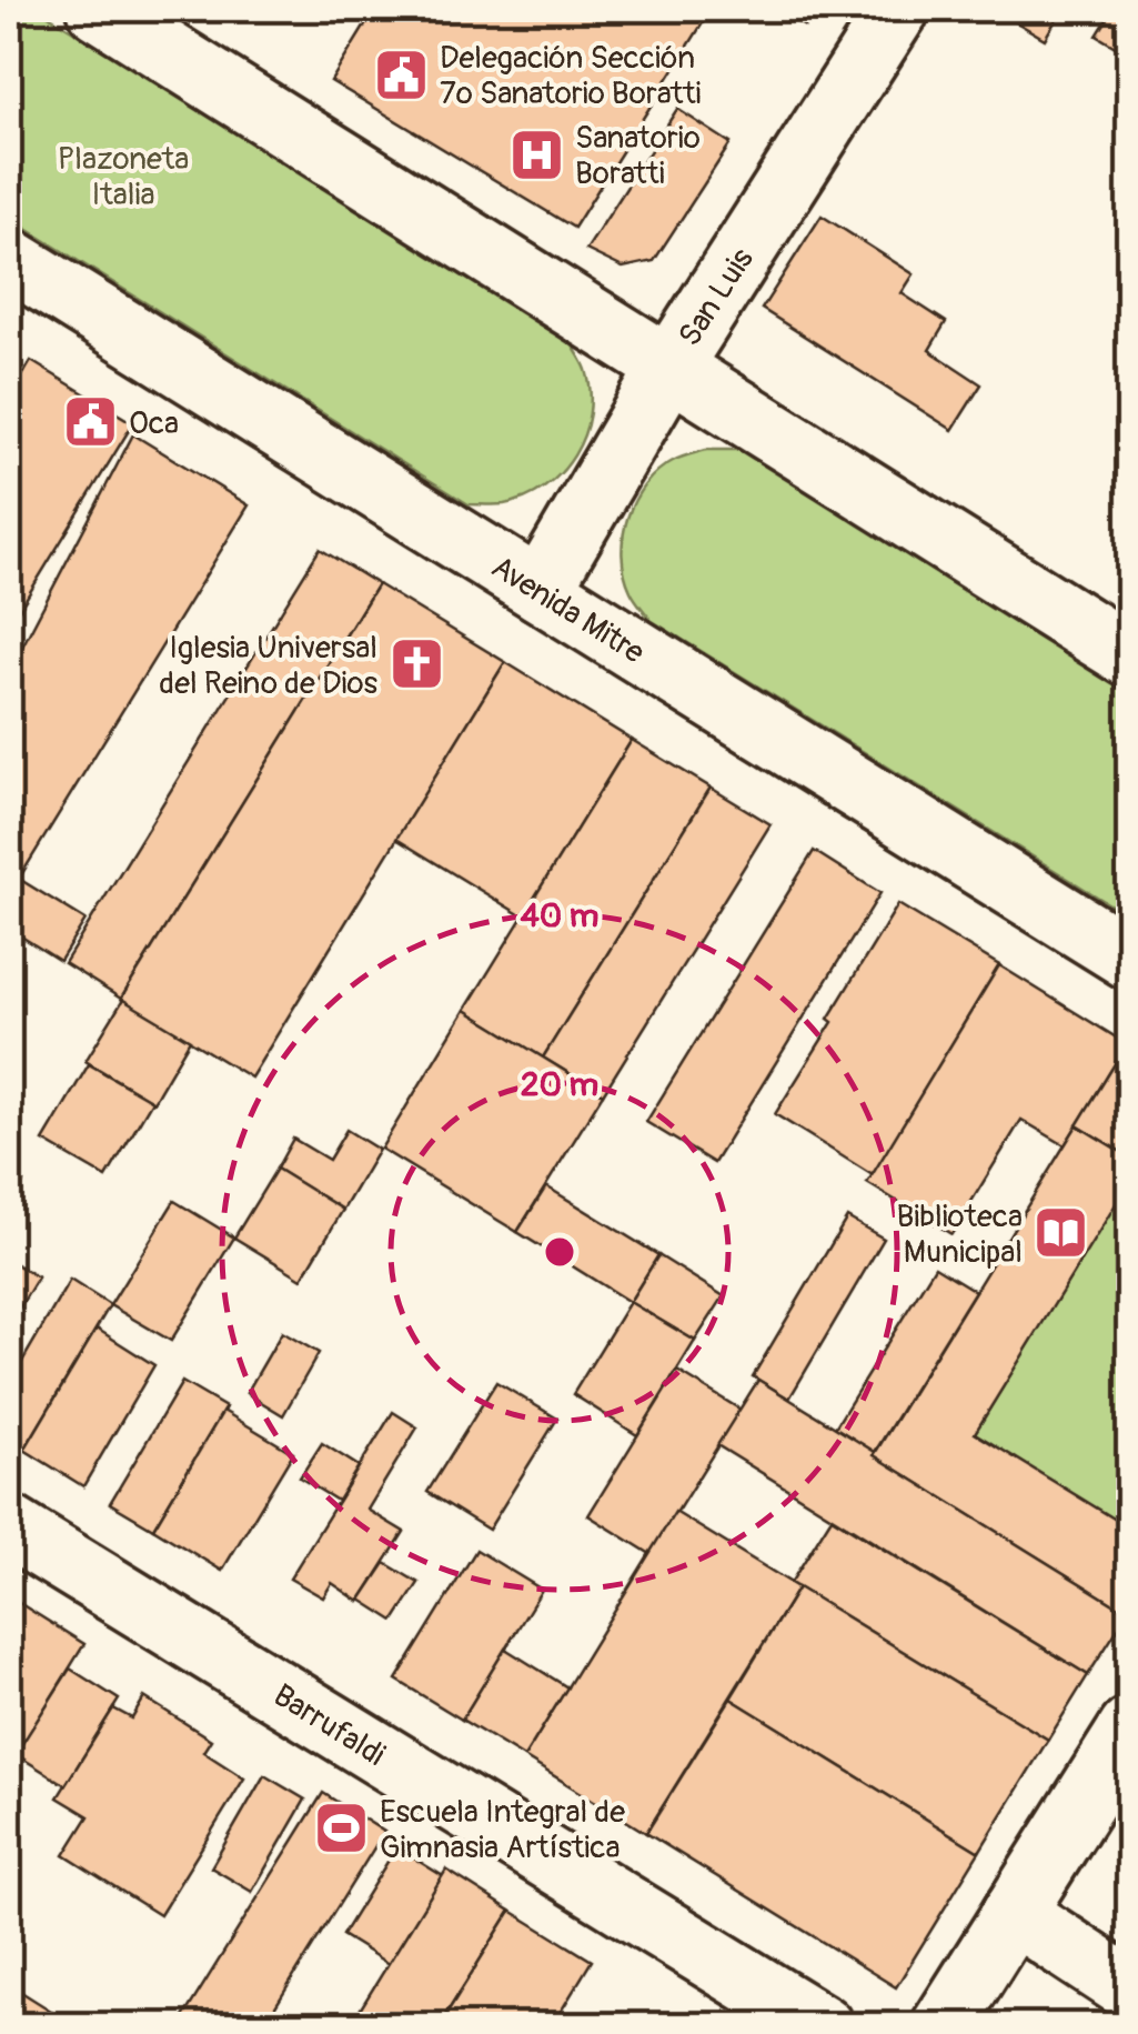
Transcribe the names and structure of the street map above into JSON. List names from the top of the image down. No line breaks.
{"streets":{"main road":["San Luis","Avenida Mitre","Barrufaldi"]},"crossings":[["San Luis","Avenida Mitre"]],"parks":["Plazoneta Italia"],"places":{"public building":["Delegación Sección 7º Sanatorio Boratti","Oca"],"hospital":["Sanatorio Boratti"],"church":["Iglesia Universal del Reino de Dios"],"library":["Biblioteca Municipal"],"sports":["Escuela Integral de Gimnasia Artística"]},"rings":["40 m","20 m"]}
